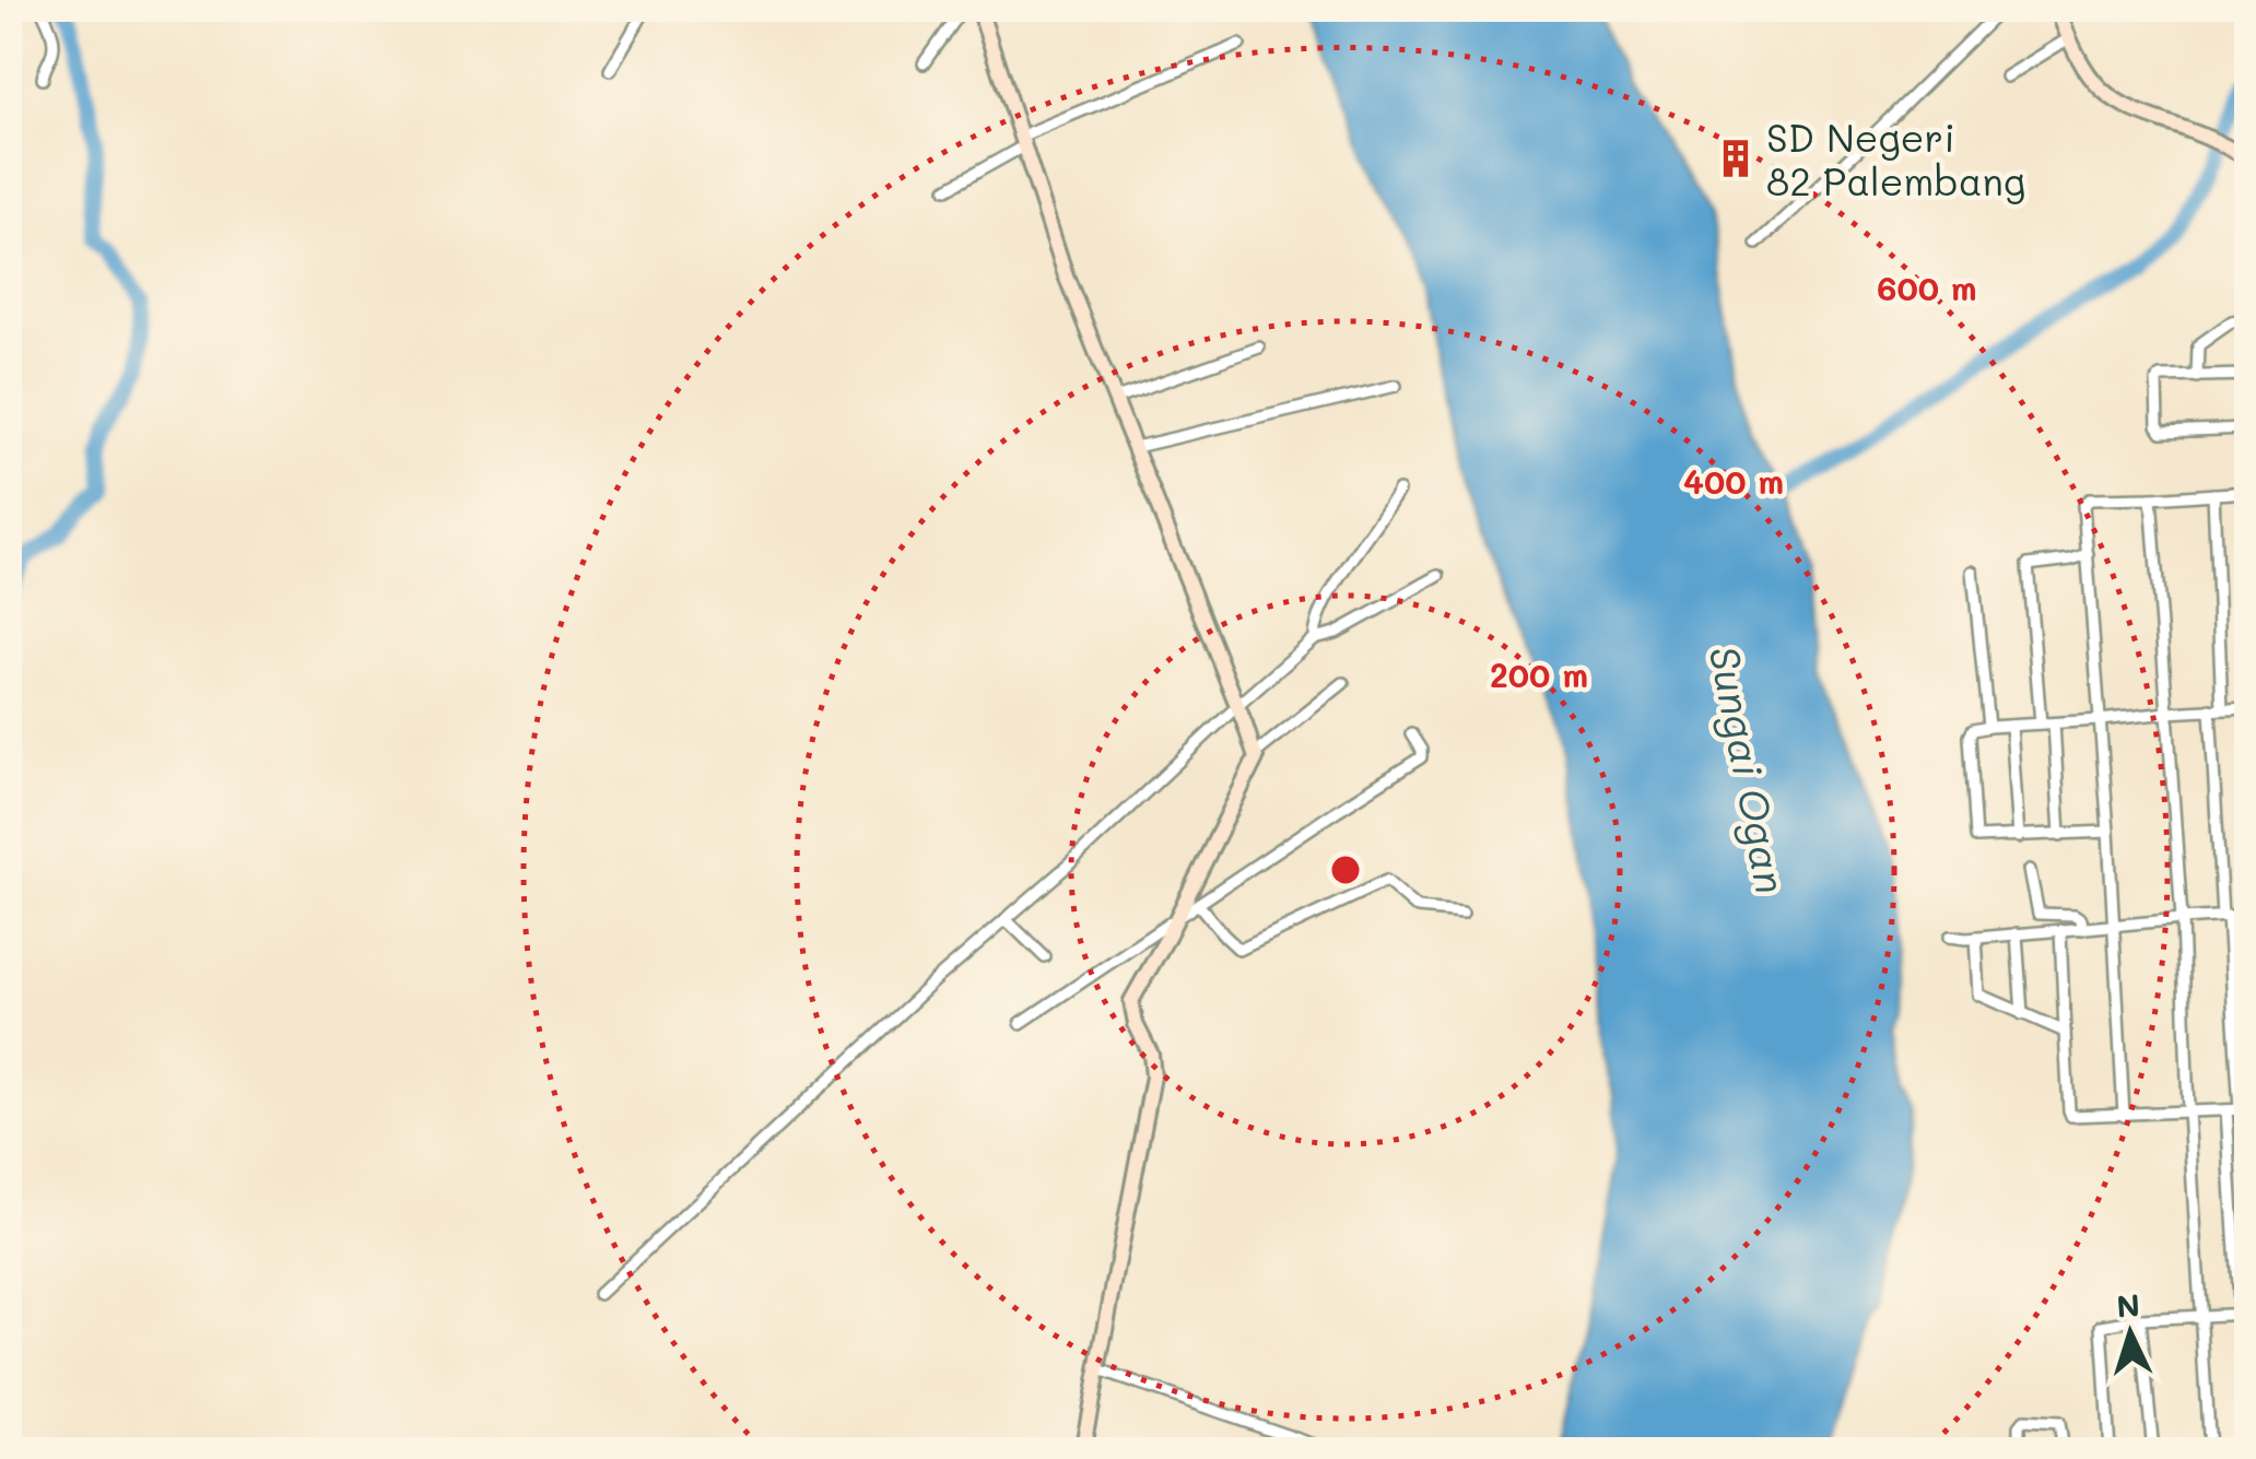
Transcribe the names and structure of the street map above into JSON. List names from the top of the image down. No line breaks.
{"water":["Sungai Ogan"],"places":{"building":["SD Negeri 82 Palembang"]},"north":"top","rings":["600 m","400 m","200 m"]}
